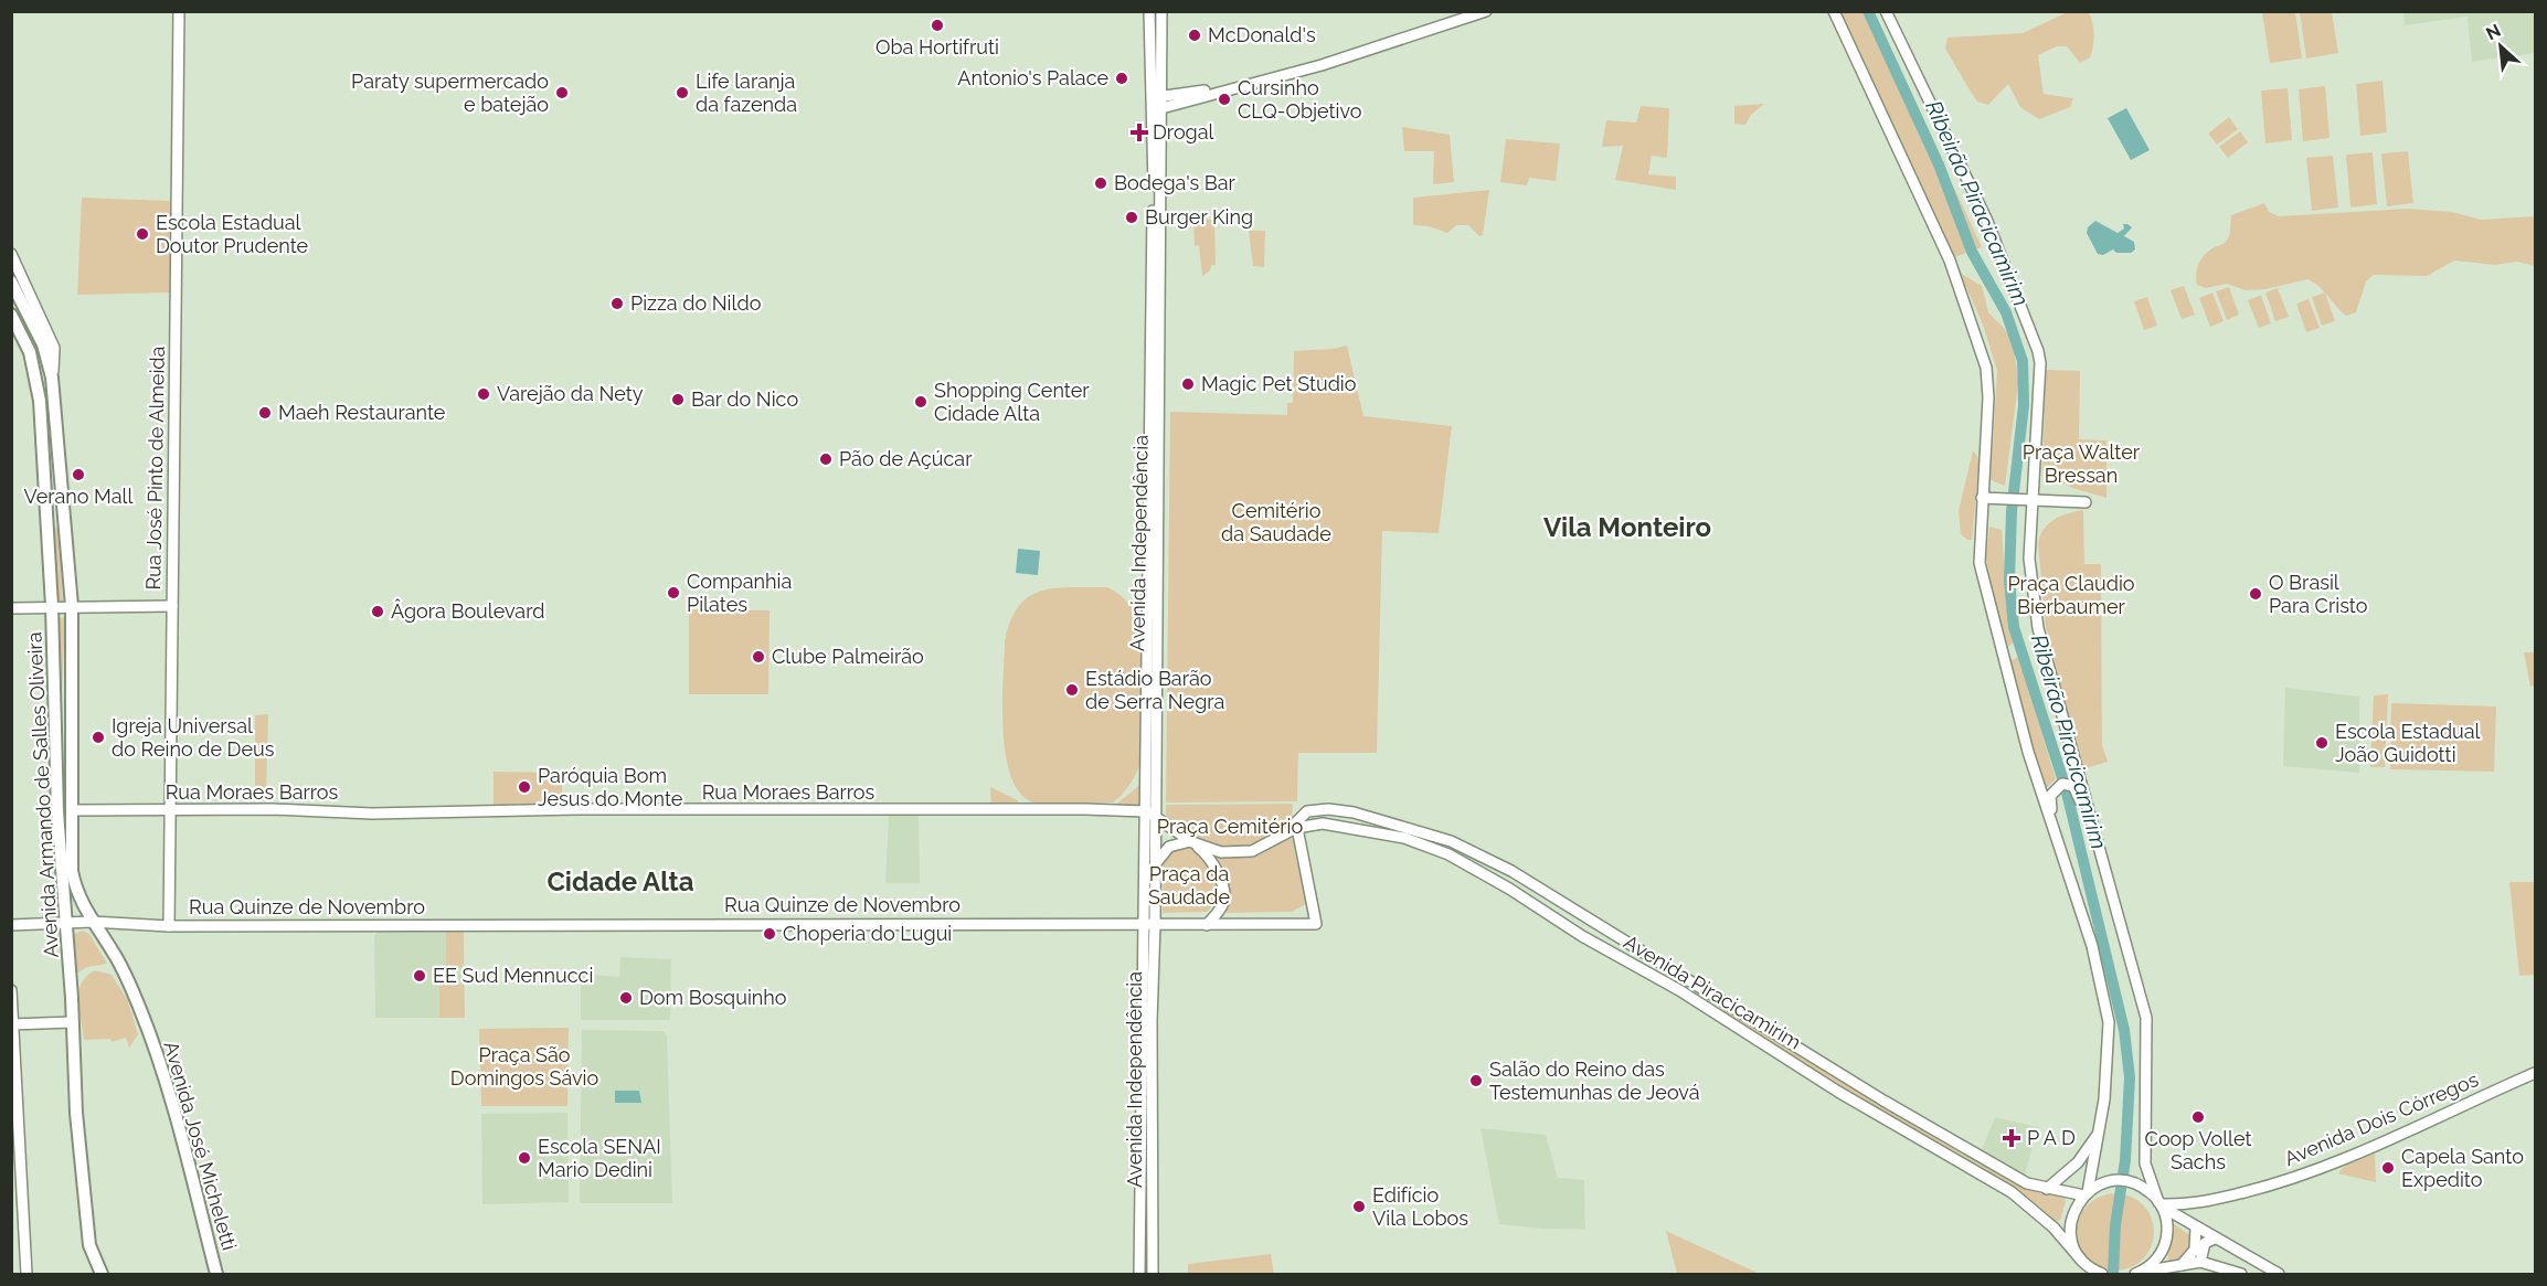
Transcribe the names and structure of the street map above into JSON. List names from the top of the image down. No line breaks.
{"streets":{"main road":["Rua José Pinto de Almeida","Avenida Independência","Rua Moraes Barros","Avenida Armando de Salles Oliveira","Rua Quinze de Novembro","Avenida Piracicamirim","Avenida Dois Córregos","Avenida José Micheletti"]},"crossings":[["Rua José Pinto de Almeida","Rua Moraes Barros"],["Rua José Pinto de Almeida","Rua Quinze de Novembro"],["Avenida Independência","Rua Moraes Barros"],["Avenida Independência","Rua Quinze de Novembro"],["Avenida Independência","Avenida Piracicamirim"],["Rua Moraes Barros","Avenida Armando de Salles Oliveira"],["Rua Moraes Barros","Avenida Piracicamirim"],["Avenida Armando de Salles Oliveira","Rua Quinze de Novembro"],["Avenida Armando de Salles Oliveira","Avenida José Micheletti"],["Rua Quinze de Novembro","Avenida Piracicamirim"],["Rua Quinze de Novembro","Avenida José Micheletti"]],"districts":["Vila Monteiro","Cidade Alta"],"water":["Ribeirão Piracicamirim"],"parks":["Praça Walter Bressan","Cemitério da Saudade","Praça Claudio Bierbaumer","Praça Cemitério","Praça da Saudade","Praça São Domingos Sávio"],"places":{"other":["Oba Hortifruti","McDonald's","Antonio's Palace","Paraty supermercado e batejão","Life laranja da fazenda","Cursinho CLQ-Objetivo","Bodega's Bar","Burger King","Escola Estadual Doutor Prudente","Pizza do Nildo","Magic Pet Studio","Varejão da Nety","Bar do Nico","Shopping Center Cidade Alta","Maeh Restaurante","Pão de Açúcar","Verano Mall","Companhia Pilates","O Brasil Para Cristo","Âgora Boulevard","Clube Palmeirão","Estádio Barão de Serra Negra","Igreja Universal do Reino de Deus","Escola Estadual João Guidotti","Paróquia Bom Jesus do Monte","Choperia do Lugui","EE Sud Mennucci","Dom Bosquinho","Salão do Reino das Testemunhas de Jeová","Coop Vollet Sachs","Escola SENAI Mario Dedini","Capela Santo Expedito","Edifício Vila Lobos"],"health":["Drogal","P A D"]},"north":"top left"}
